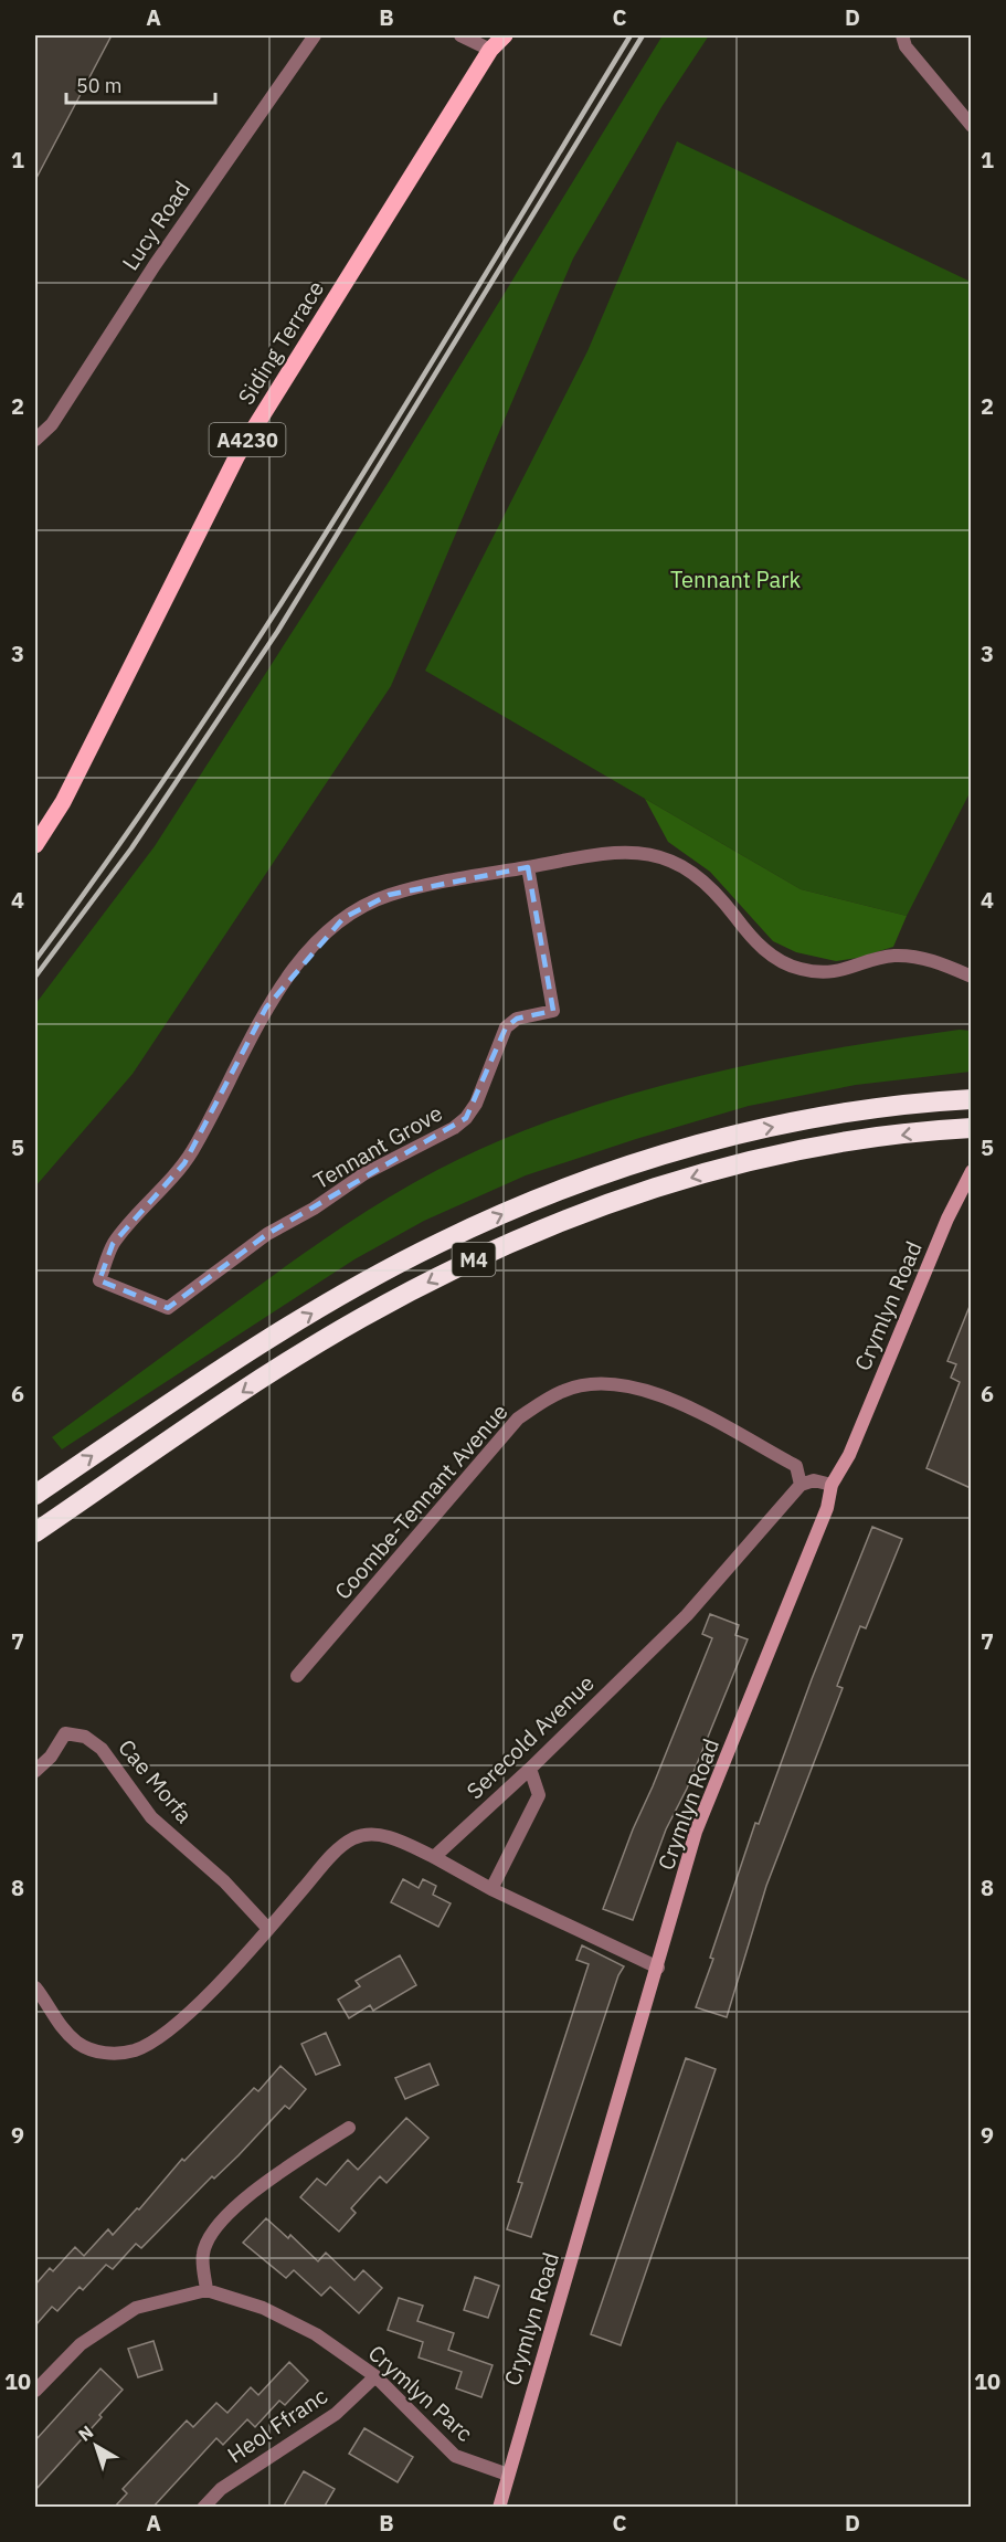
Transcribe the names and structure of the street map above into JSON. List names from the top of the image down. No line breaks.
{"streets":{"highway":["M4"],"main road":["Siding Terrace","A4230"],"street":["Lucy Road","Tennant Grove","Crymlyn Road","Coombe-Tennant Avenue","Serecold Avenue","Cae Morfa","Crymlyn Parc","Heol Ffranc"]},"crossings":[["Siding Terrace","A4230"],["Crymlyn Road","Crymlyn Parc"],["Coombe-Tennant Avenue","Serecold Avenue"],["Crymlyn Parc","Heol Ffranc"]],"parks":["Tennant Park"],"scale_bar":"50 m","north":"top left","grid":{"columns":["A","B","C","D"],"rows":["1","2","3","4","5","6","7","8","9","10"]}}
